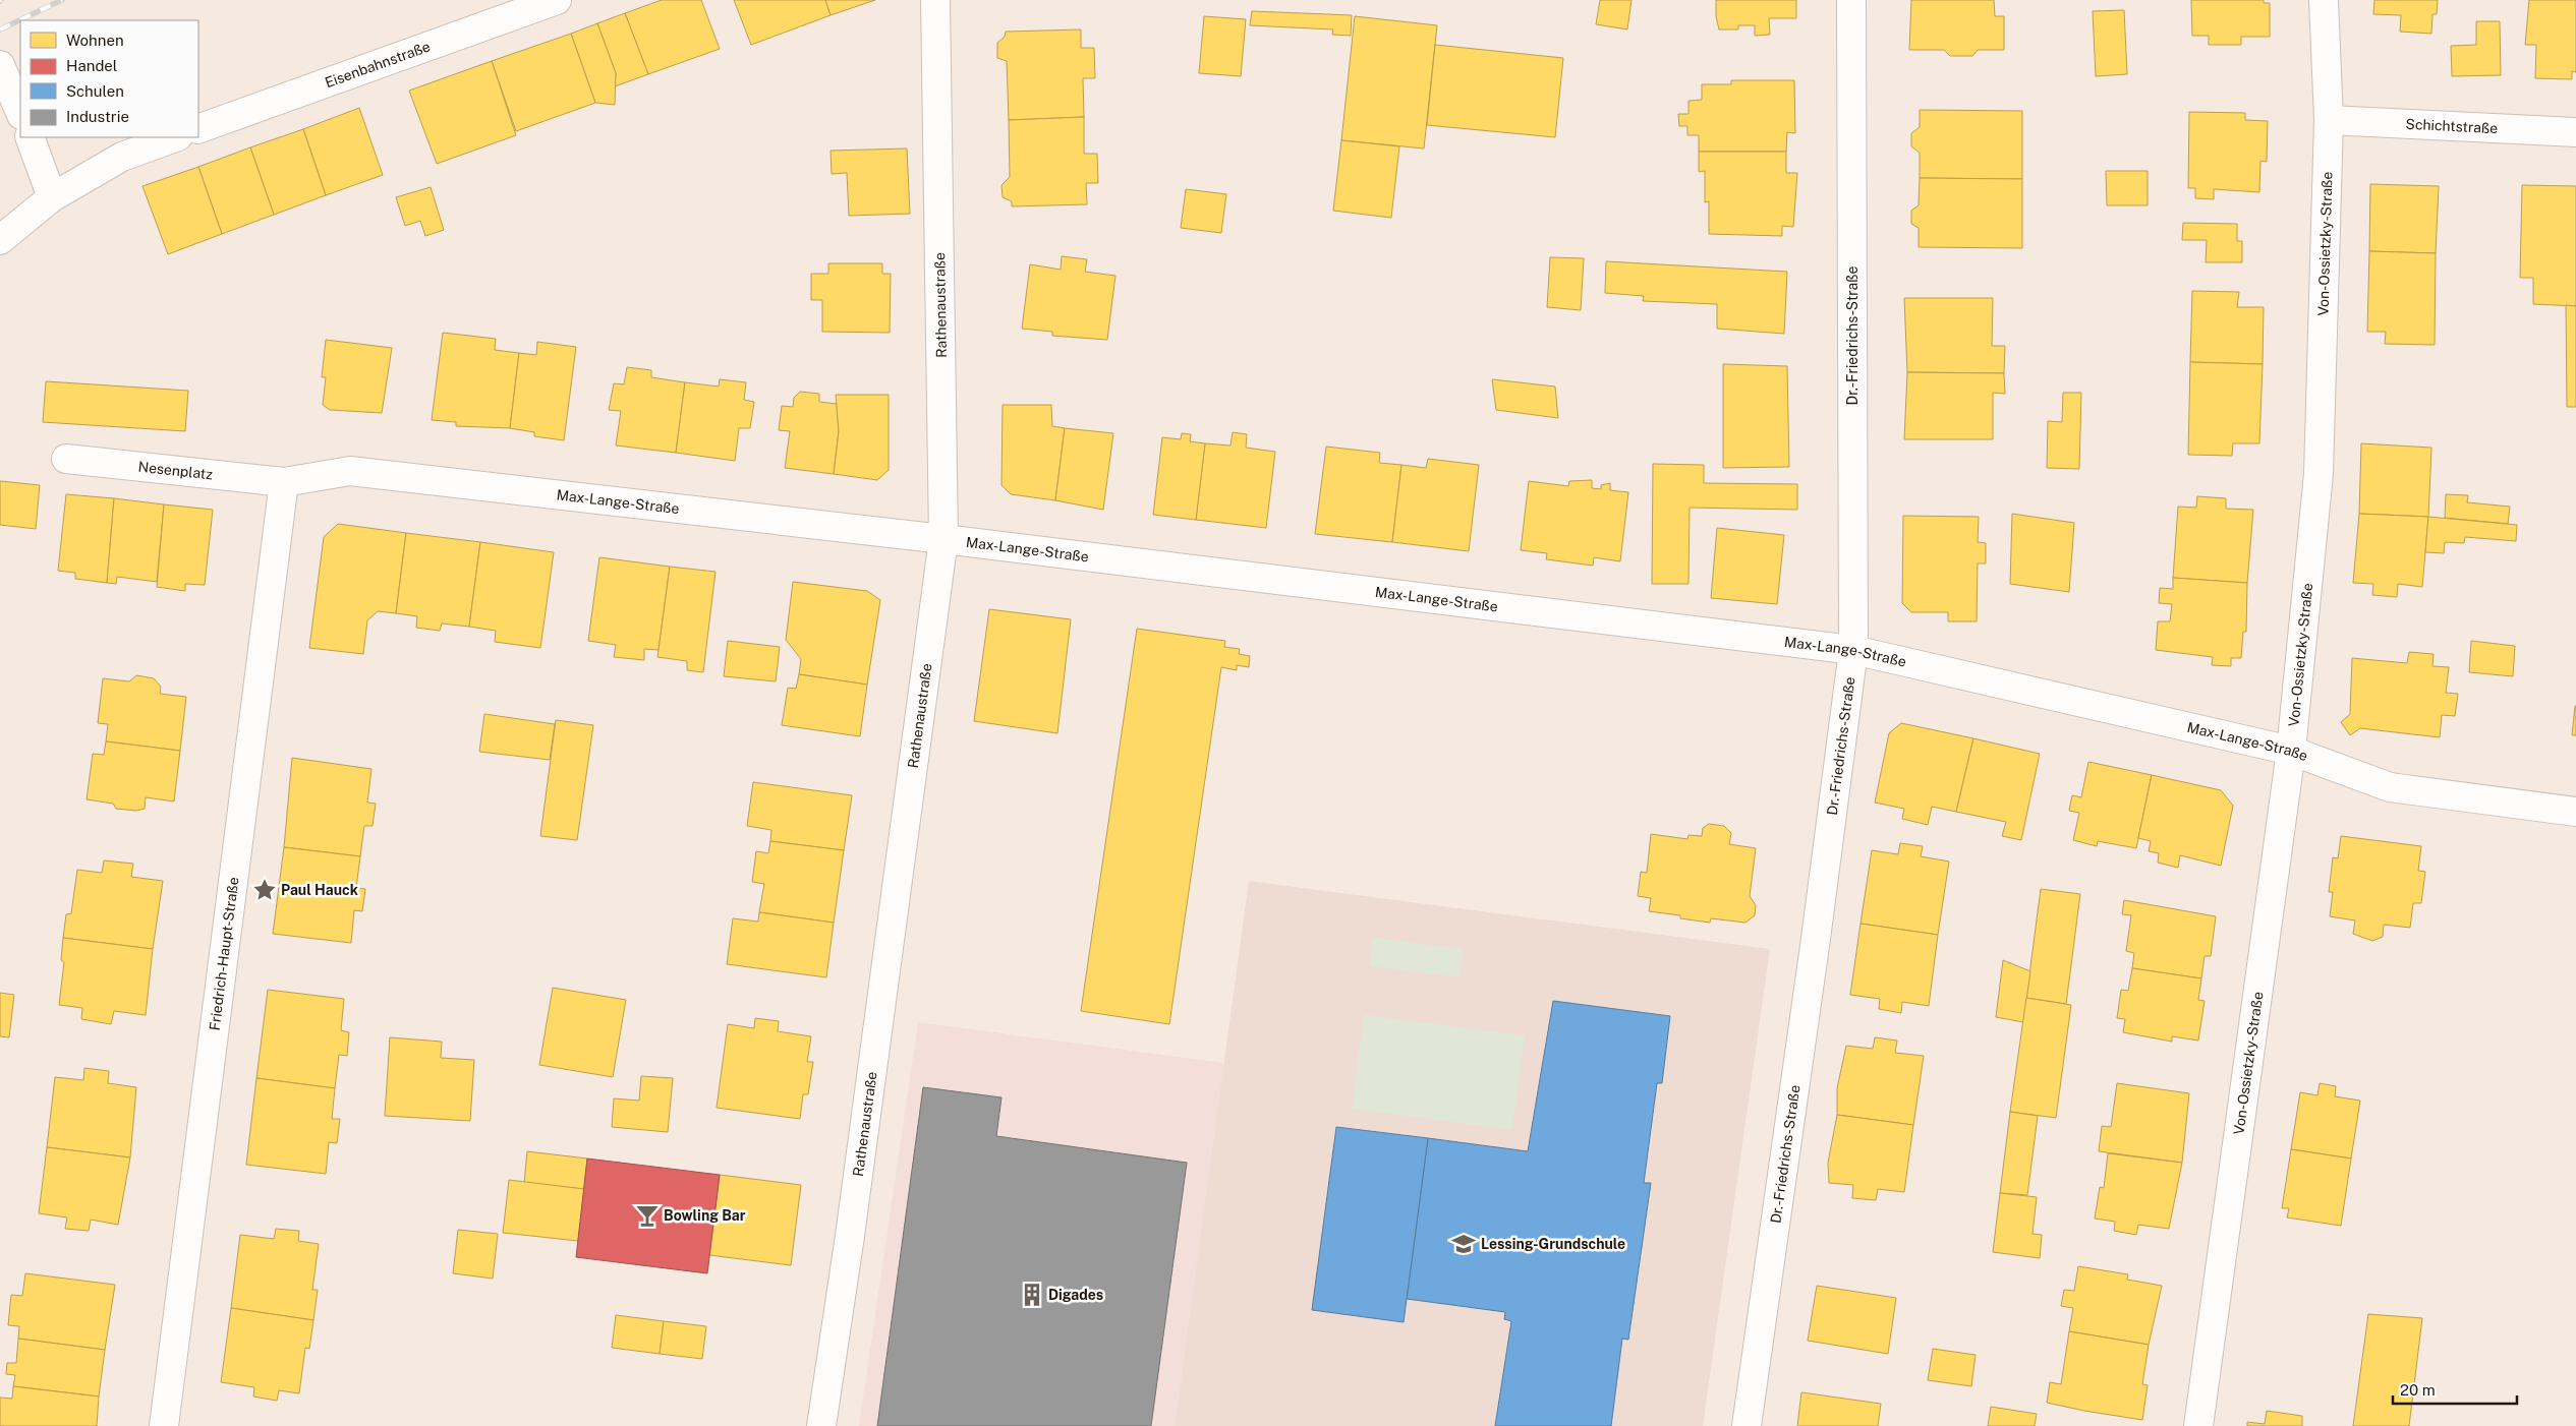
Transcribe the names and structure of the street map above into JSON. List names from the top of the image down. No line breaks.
{"streets":{"street":["Eisenbahnstraße","Schichtstraße","Von-Ossietzky-Straße","Rathenaustraße","Dr.-Friedrichs-Straße","Nesenplatz","Max-Lange-Straße","Friedrich-Haupt-Straße"]},"crossings":[["Schichtstraße","Von-Ossietzky-Straße"],["Von-Ossietzky-Straße","Max-Lange-Straße"],["Rathenaustraße","Max-Lange-Straße"],["Dr.-Friedrichs-Straße","Max-Lange-Straße"],["Nesenplatz","Max-Lange-Straße"],["Nesenplatz","Friedrich-Haupt-Straße"],["Max-Lange-Straße","Friedrich-Haupt-Straße"]],"places":{"place":["Paul Hauck"],"bar":["Bowling Bar"],"school or university":["Lessing-Grundschule"],"building":["Digades"]},"legend":["Wohnen","Handel","Schulen","Industrie"],"scale_bar":"20 m"}
